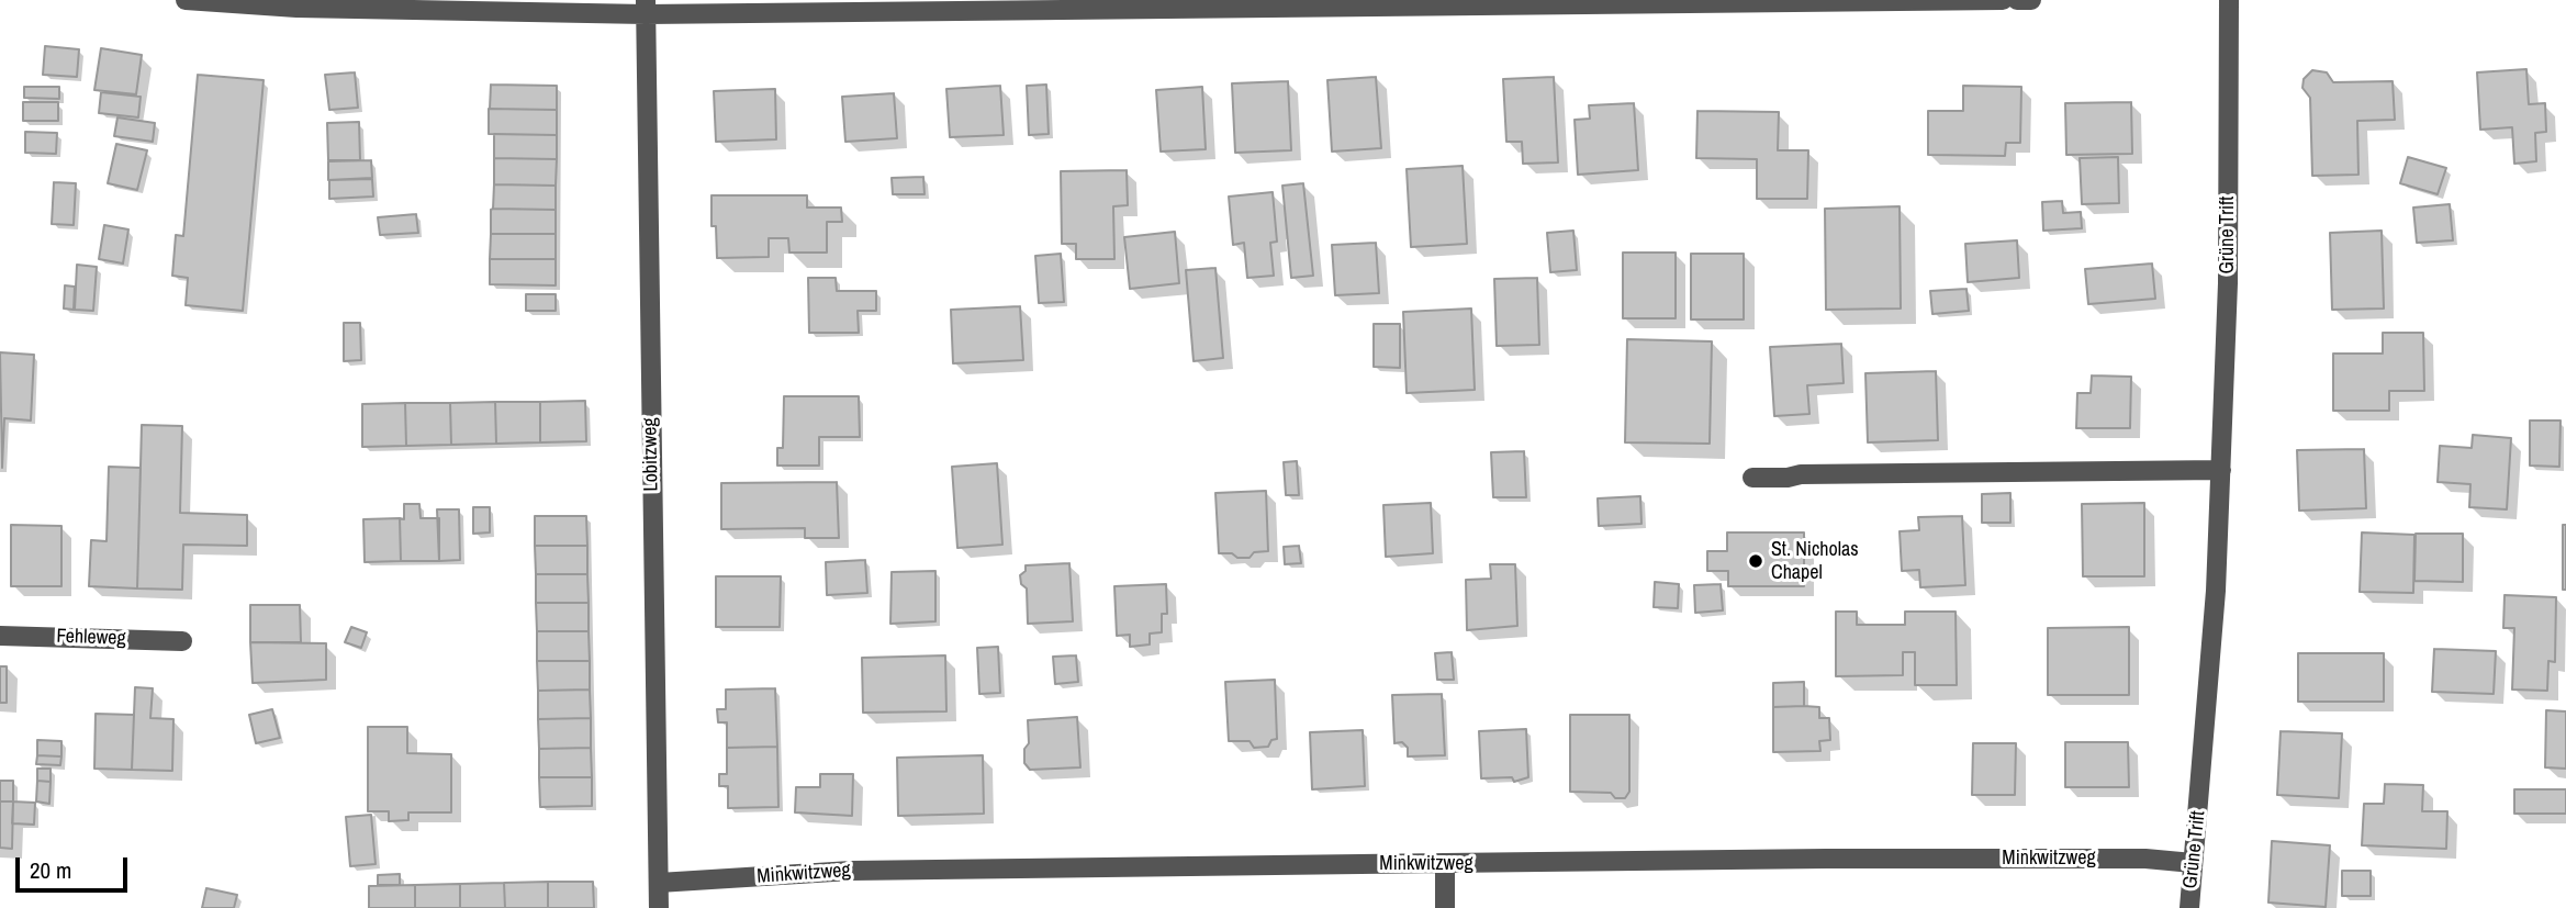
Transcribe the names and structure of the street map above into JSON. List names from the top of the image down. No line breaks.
{"streets":{"street":["Grüne Trift","Lobitzweg","Fehleweg","Minkwitzweg"]},"crossings":[["Grüne Trift","Minkwitzweg"],["Lobitzweg","Minkwitzweg"]],"places":["St. Nicholas Chapel"],"scale_bar":"20 m"}
